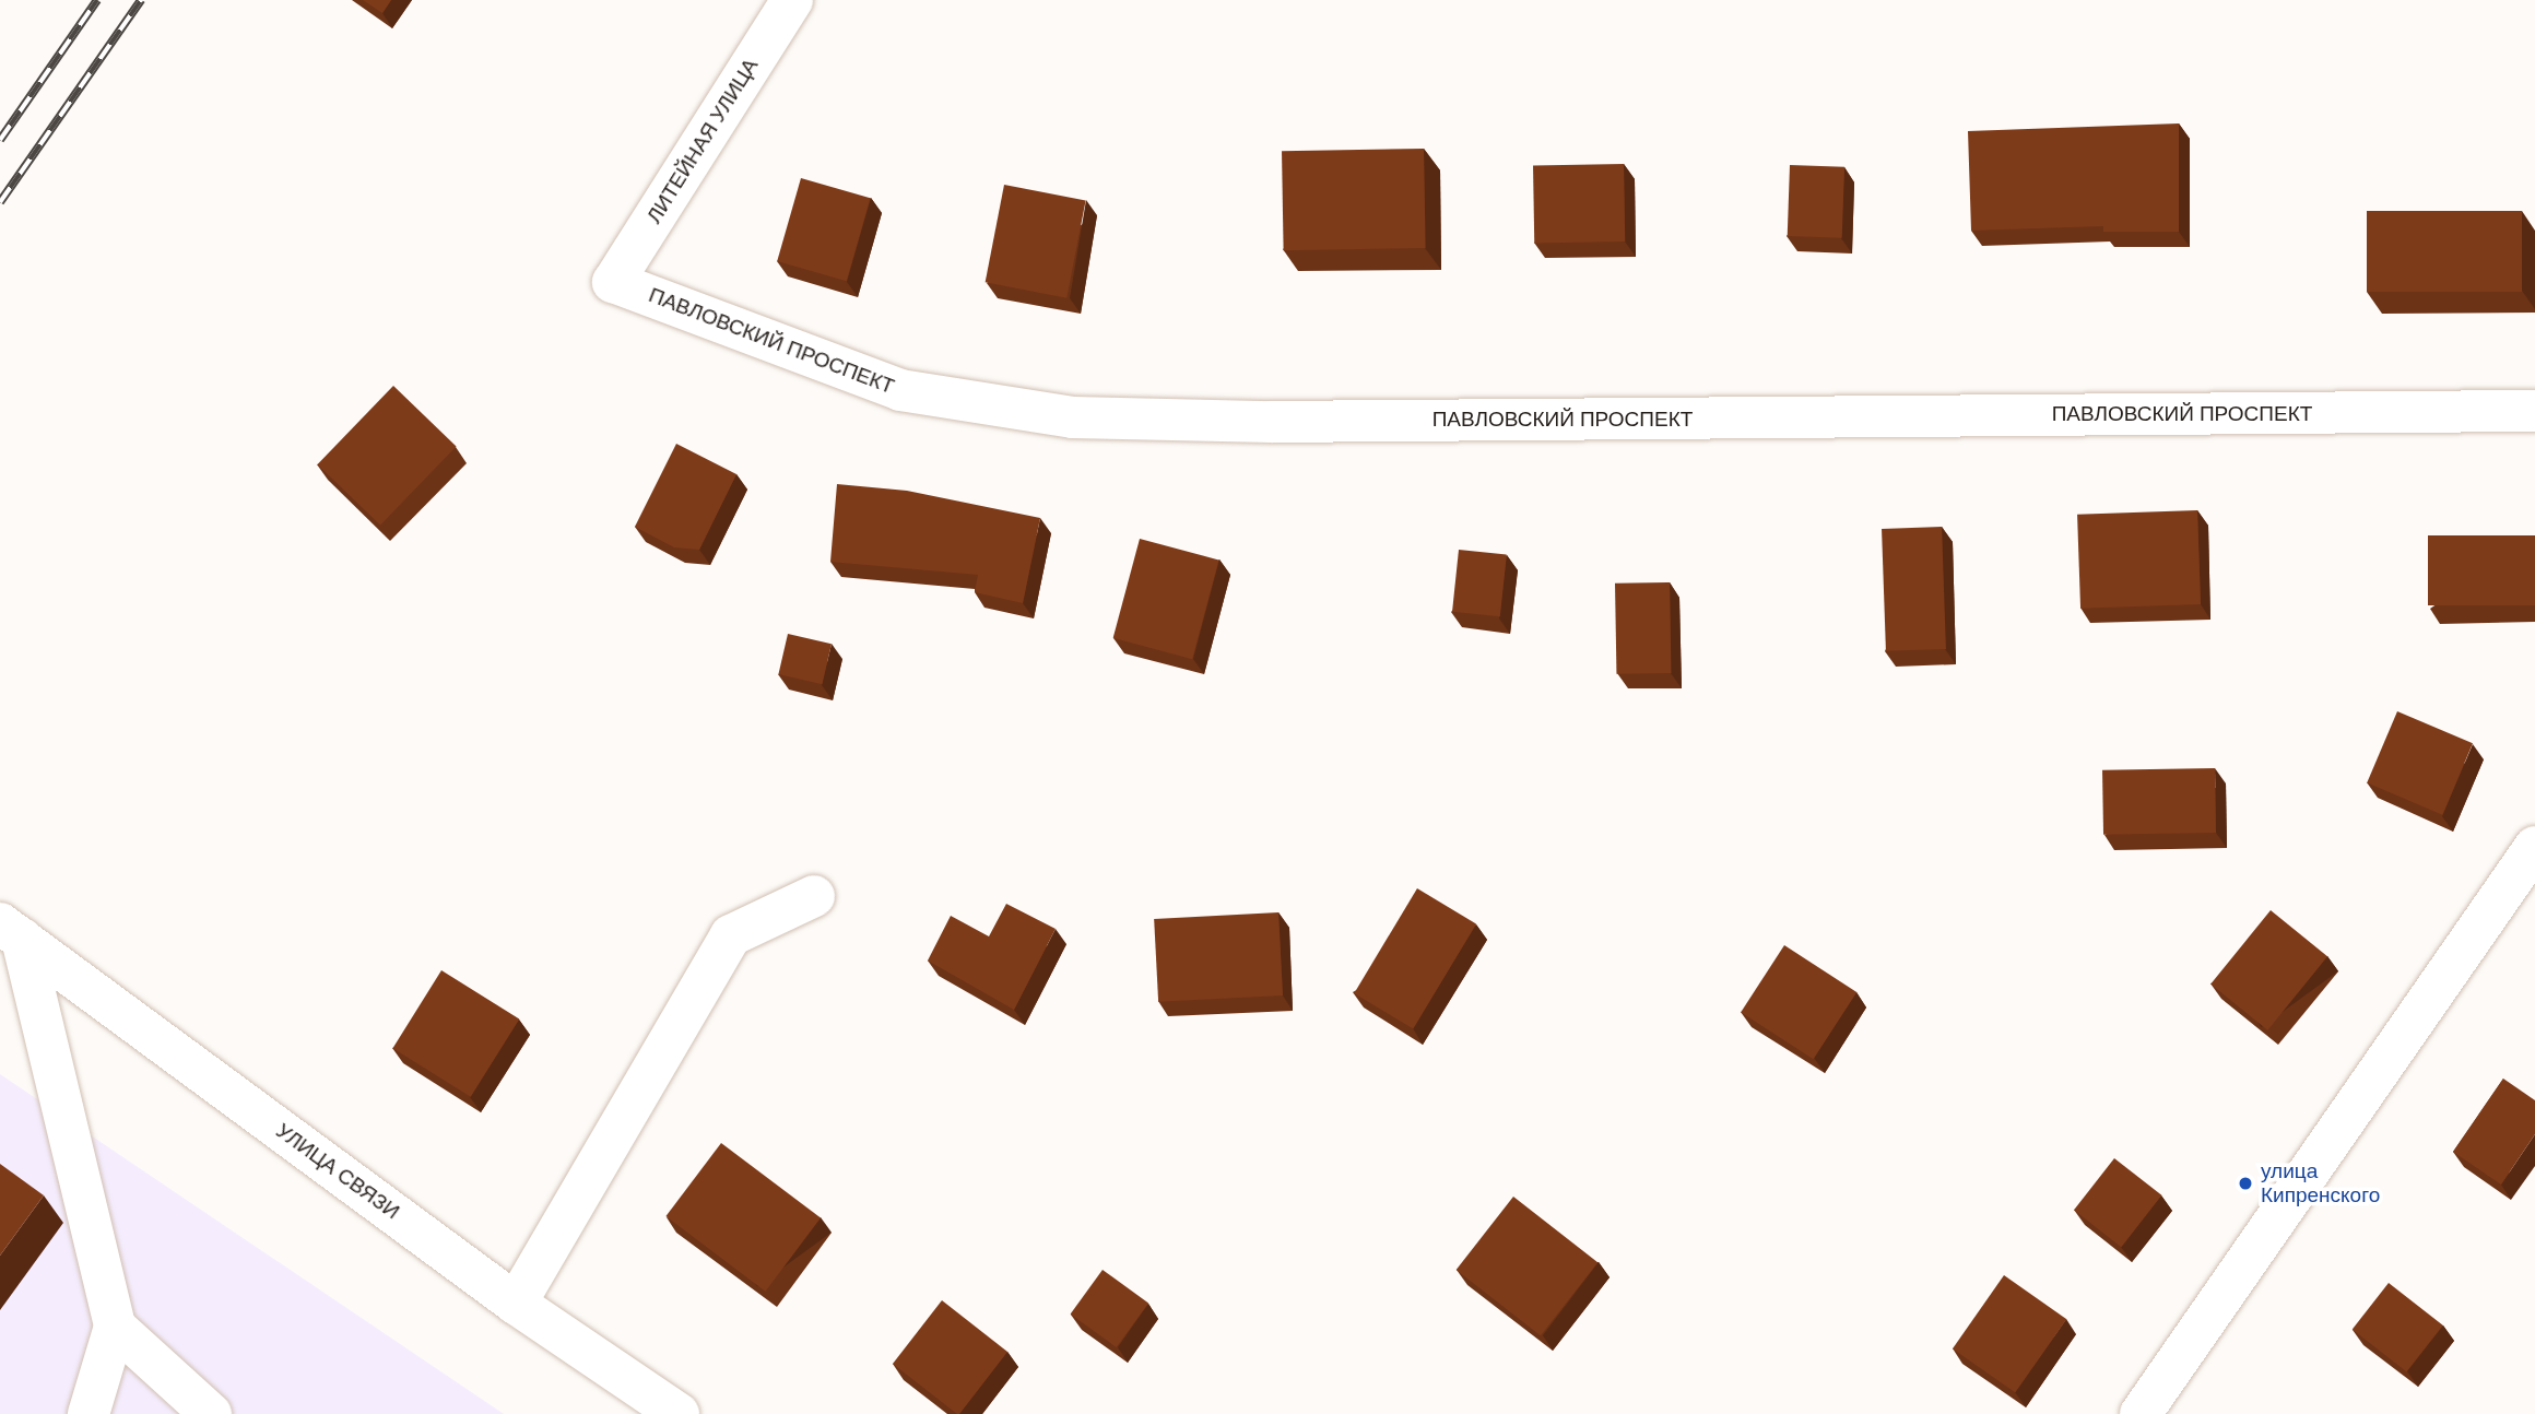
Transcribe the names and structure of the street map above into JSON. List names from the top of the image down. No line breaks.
{"streets":{"street":["ЛИТЕЙНАЯ УЛИЦА","ПАВЛОВСКИЙ ПРОСПЕКТ","УЛИЦА СВЯЗИ"]},"crossings":[["ЛИТЕЙНАЯ УЛИЦА","ПАВЛОВСКИЙ ПРОСПЕКТ"]],"places":["улица Кипренского"]}
